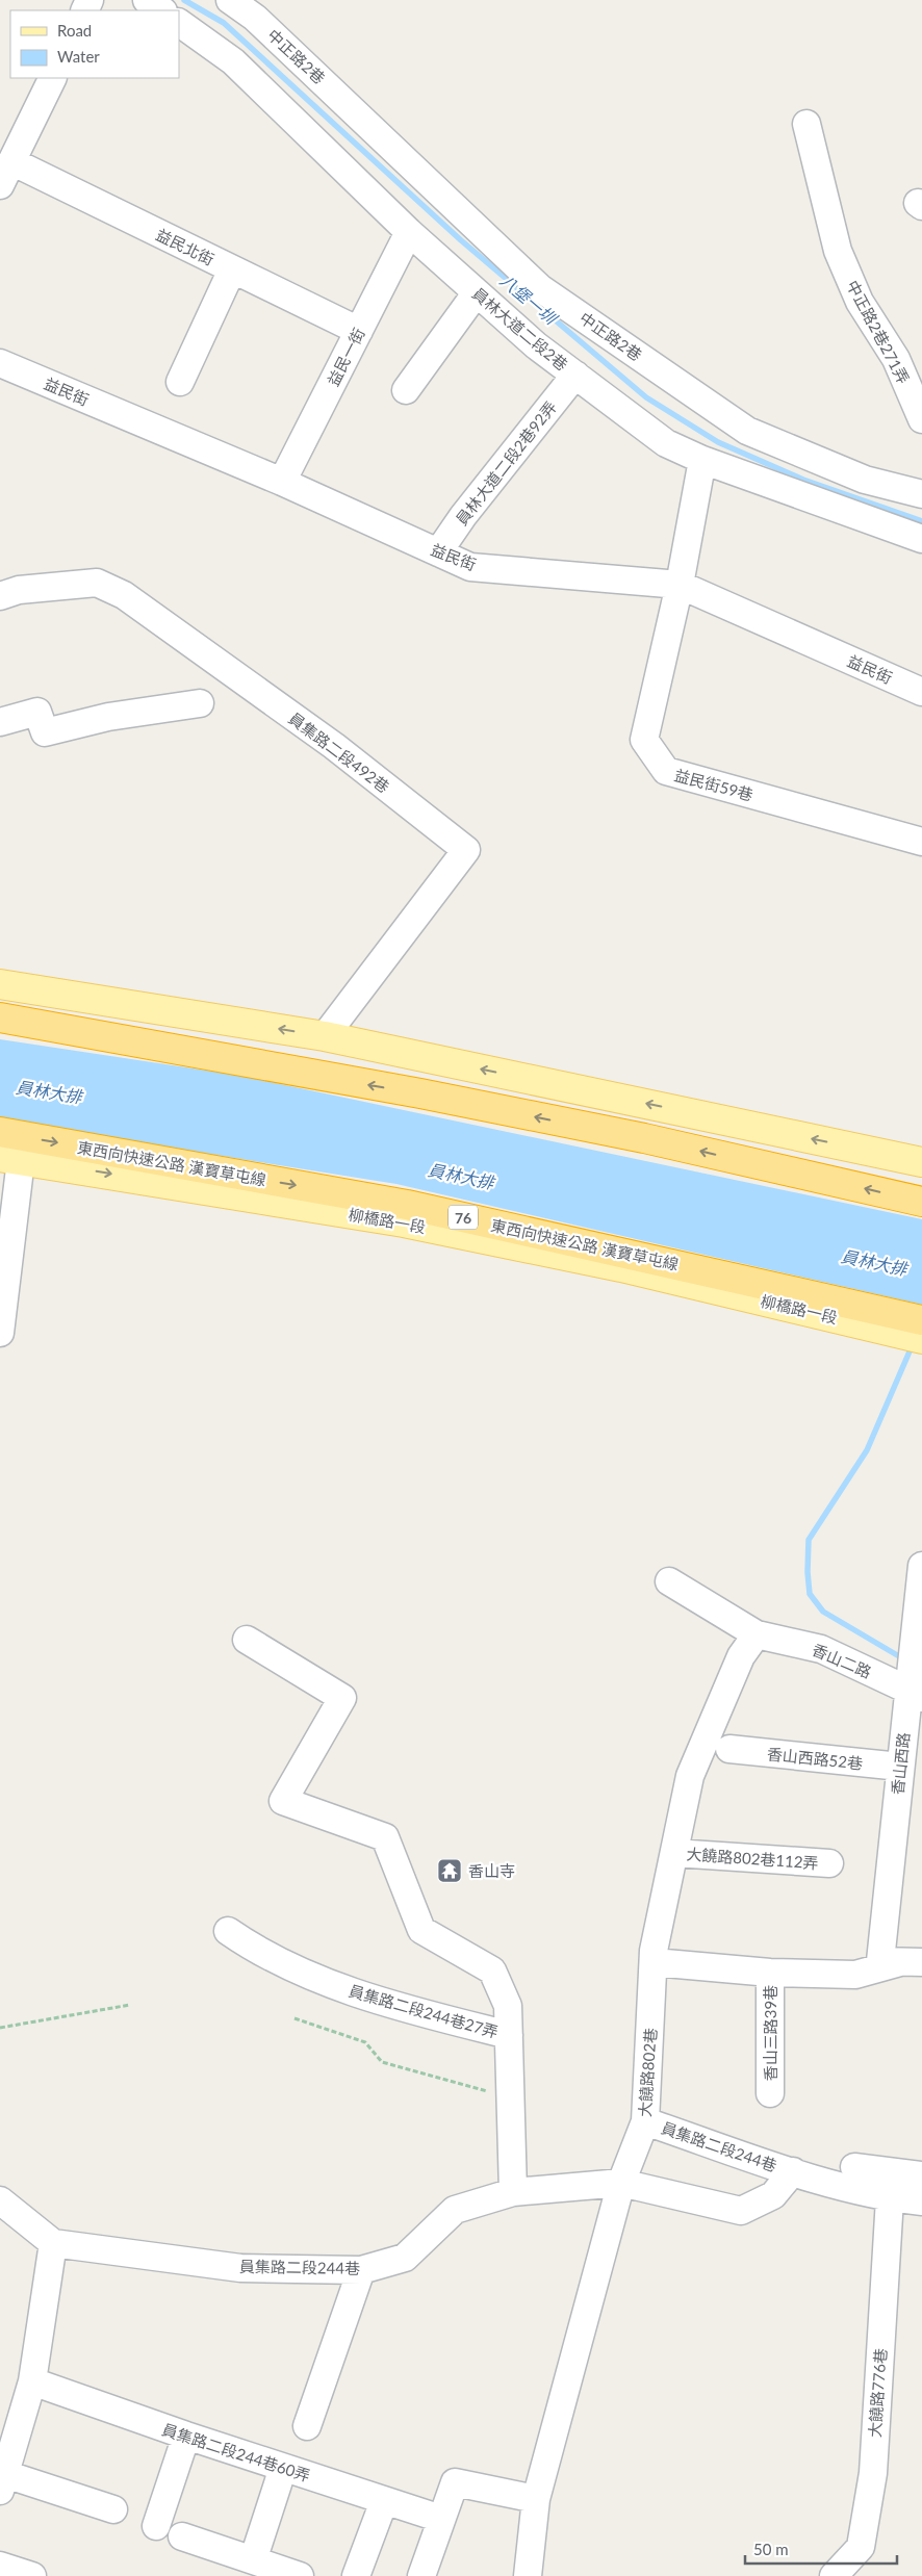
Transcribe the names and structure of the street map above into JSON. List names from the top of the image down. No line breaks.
{"streets":{"highway":["東西向快速公路 漢寶草屯線","76"],"main road":["柳橋路一段"],"street":["中正路2巷","益民北街","員林大道二段2巷","中正路2巷271弄","益民一街","益民街","員林大道二段2巷92弄","員集路二段492巷","益民街59巷","香山二路","香山西路52巷","香山西路","大饒路802巷112弄","員集路二段244巷27弄","香山三路39巷","大饒路802巷","員集路二段244巷","大饒路776巷","員集路二段244巷60弄"]},"crossings":[["益民北街","益民一街"],["員林大道二段2巷","益民一街"],["員林大道二段2巷","員林大道二段2巷92弄"],["員林大道二段2巷","益民街59巷"],["益民一街","益民街"],["益民街","員林大道二段2巷92弄"],["益民街","益民街59巷"],["香山二路","香山西路"],["香山二路","大饒路802巷"],["香山西路52巷","香山西路"],["香山西路","香山三路39巷"],["大饒路802巷112弄","大饒路802巷"],["香山三路39巷","大饒路802巷"],["大饒路802巷","員集路二段244巷"],["員集路二段244巷","大饒路776巷"]],"water":["八堡一圳","員林大排"],"places":{"temple":["香山寺"]},"legend":["Road","Water"],"scale_bar":"50 m"}
